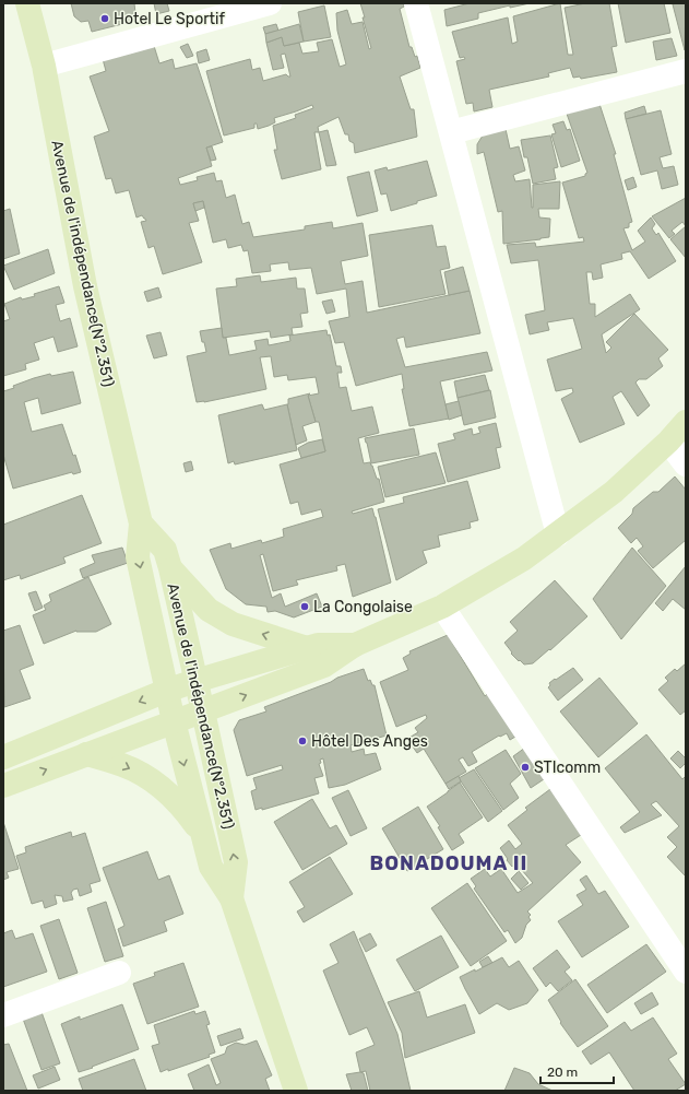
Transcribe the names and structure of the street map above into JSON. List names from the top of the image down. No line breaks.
{"streets":{"main road":["Avenue de l'indépendance(N°2.351)"]},"districts":["BONADOUMA II"],"places":["Hotel Le Sportif","La Congolaise","Hôtel Des Anges","STIcomm"],"scale_bar":"20 m"}
